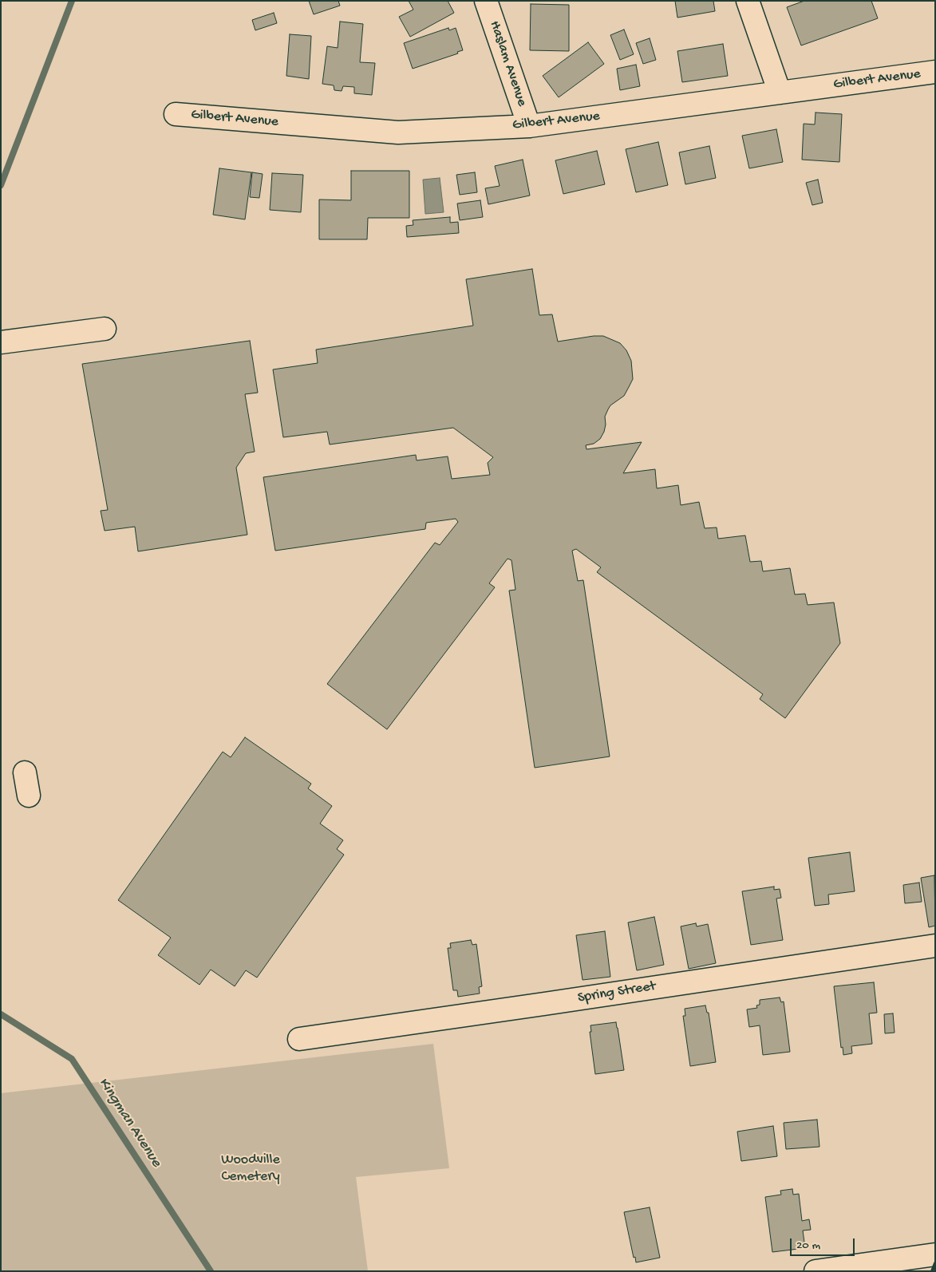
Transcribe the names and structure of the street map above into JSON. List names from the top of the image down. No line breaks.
{"streets":{"street":["Haslam Avenue","Gilbert Avenue","Spring Street"]},"crossings":[["Haslam Avenue","Gilbert Avenue"]],"water":["Kingman Avenue"],"parks":["Woodville Cemetery"],"scale_bar":"20 m"}
